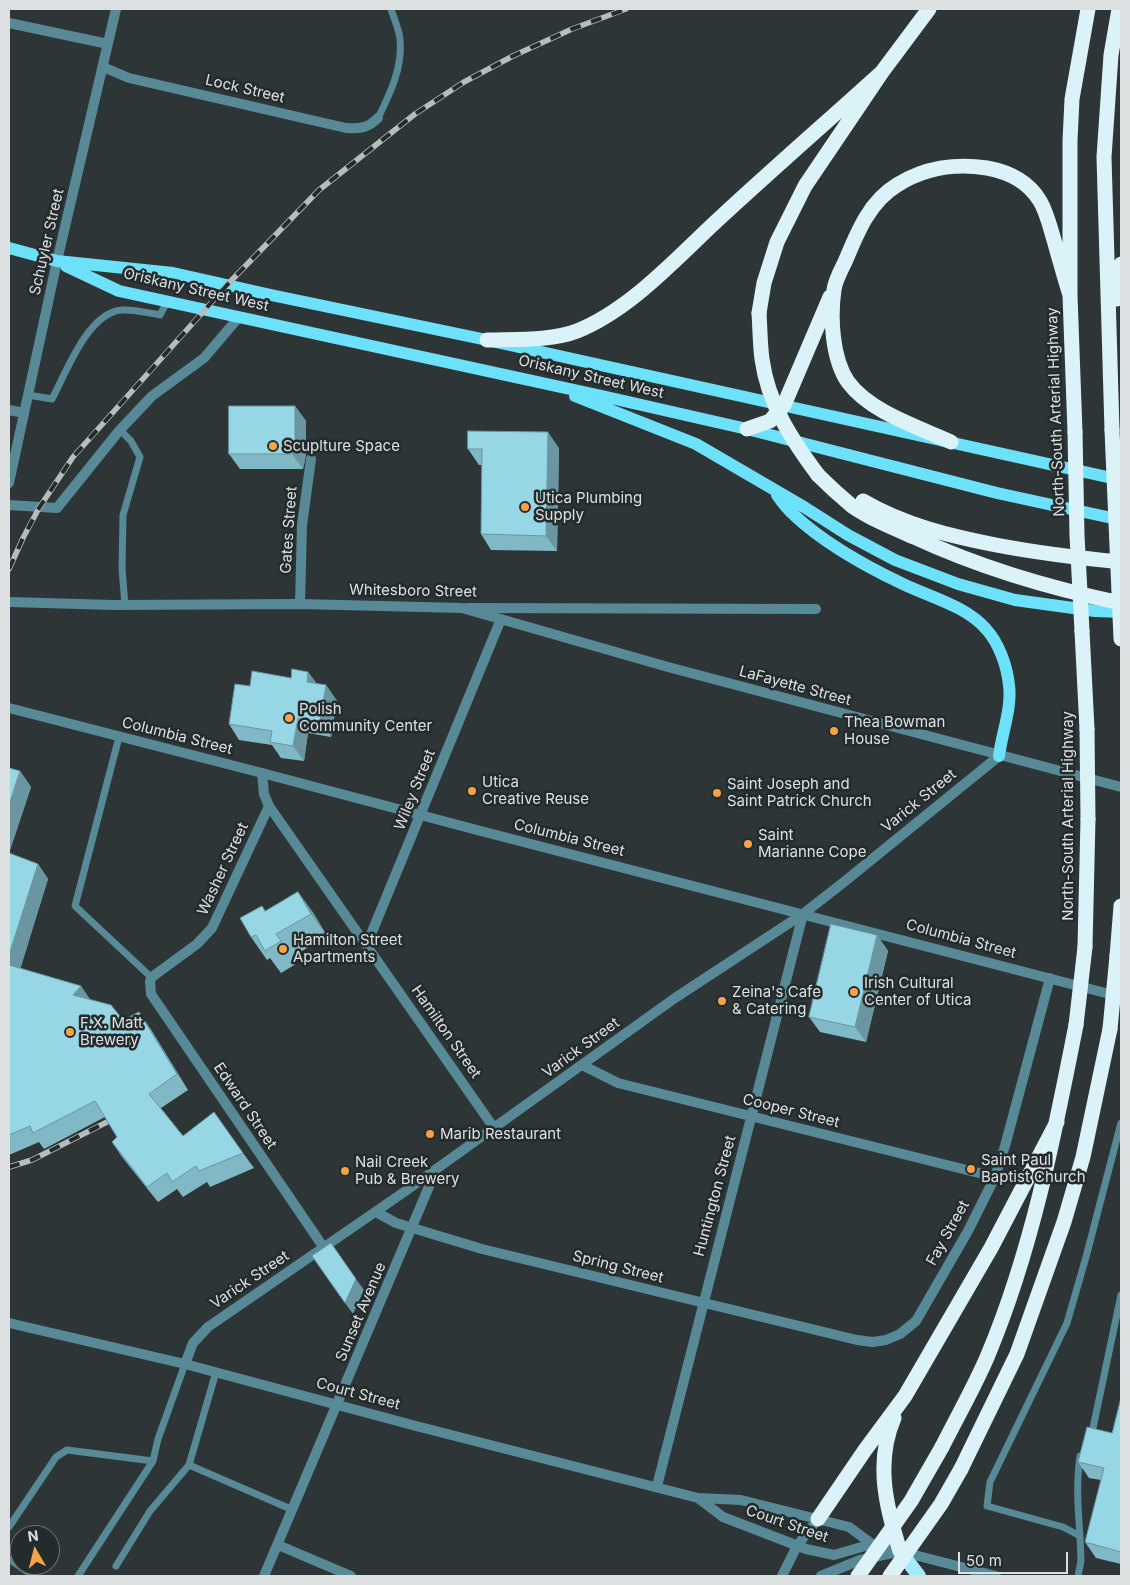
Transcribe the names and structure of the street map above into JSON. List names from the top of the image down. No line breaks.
{"streets":{"highway":["North-South Arterial Highway"],"main road":["Oriskany Street West"],"street":["Lock Street","Schuyler Street","Gates Street","Whitesboro Street","LaFayette Street","Columbia Street","Wiley Street","Varick Street","Washer Street","Hamilton Street","Edward Street","Cooper Street","Huntington Street","Fay Street","Spring Street","Sunset Avenue","Court Street"]},"crossings":[["Lock Street","Schuyler Street"],["Schuyler Street","Oriskany Street West"],["Gates Street","Whitesboro Street"],["Whitesboro Street","LaFayette Street"],["LaFayette Street","Wiley Street"],["LaFayette Street","Varick Street"],["Columbia Street","Wiley Street"],["Columbia Street","Varick Street"],["Columbia Street","Huntington Street"],["Columbia Street","Fay Street"],["Wiley Street","Hamilton Street"],["Varick Street","Hamilton Street"],["Varick Street","Edward Street"],["Varick Street","Cooper Street"],["Varick Street","Huntington Street"],["Varick Street","Spring Street"],["Varick Street","Sunset Avenue"],["Varick Street","Court Street"],["Washer Street","Hamilton Street"],["Washer Street","Edward Street"],["Cooper Street","Huntington Street"],["Cooper Street","Fay Street"],["Huntington Street","Spring Street"],["Huntington Street","Court Street"],["Fay Street","Spring Street"],["Spring Street","Sunset Avenue"],["Sunset Avenue","Court Street"]],"places":["Scuplture Space","Utica Plumbing Supply","Polish Community Center","Thea Bowman House","Utica Creative Reuse","Saint Joseph and Saint Patrick Church","Saint Marianne Cope","Hamilton Street Apartments","Irish Cultural Center of Utica","Zeina's Cafe & Catering","F.X. Matt Brewery","Marib Restaurant","Saint Paul Baptist Church","Nail Creek Pub & Brewery"],"scale_bar":"50 m","north":"top"}
